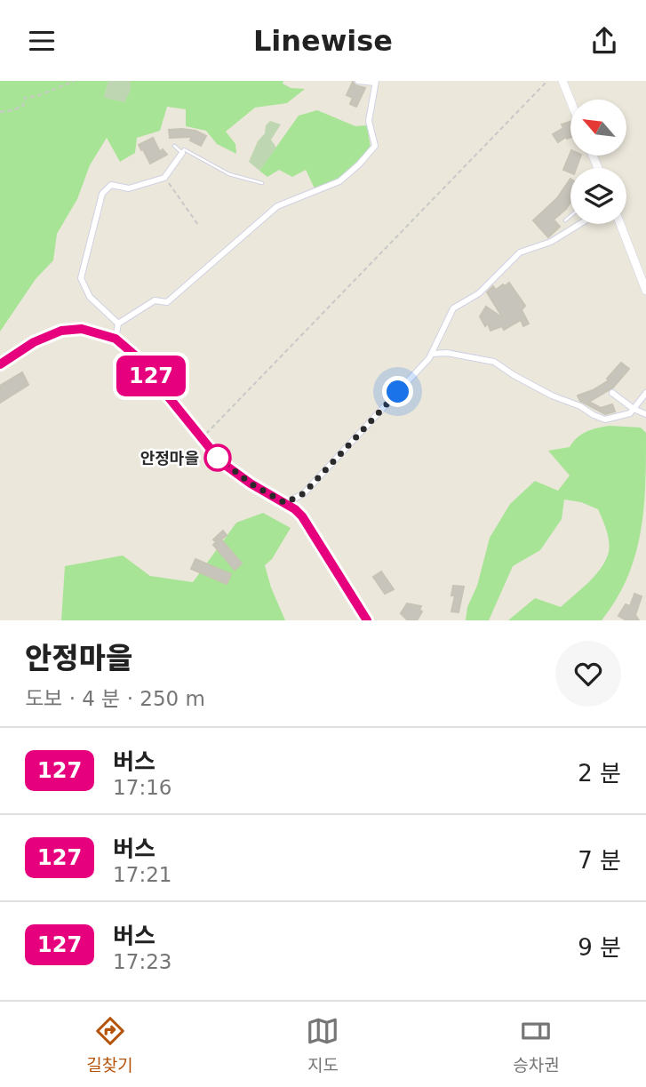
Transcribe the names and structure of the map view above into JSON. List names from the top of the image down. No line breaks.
{"places":["안정마을"],"lines":["bus line 127"],"north":"top left","page":{"header":"Linewise","on_map":"127","heading":["안정마을","도보 · 4 분 · 250 m"],"list":[{"mark":"127","name":"버스","note":"17:16","value":"2 분"},{"mark":"127","name":"버스","note":"17:21","value":"7 분"},{"mark":"127","name":"버스","note":"17:23","value":"9 분"}],"tabs":["길찾기","지도","승차권"]}}
